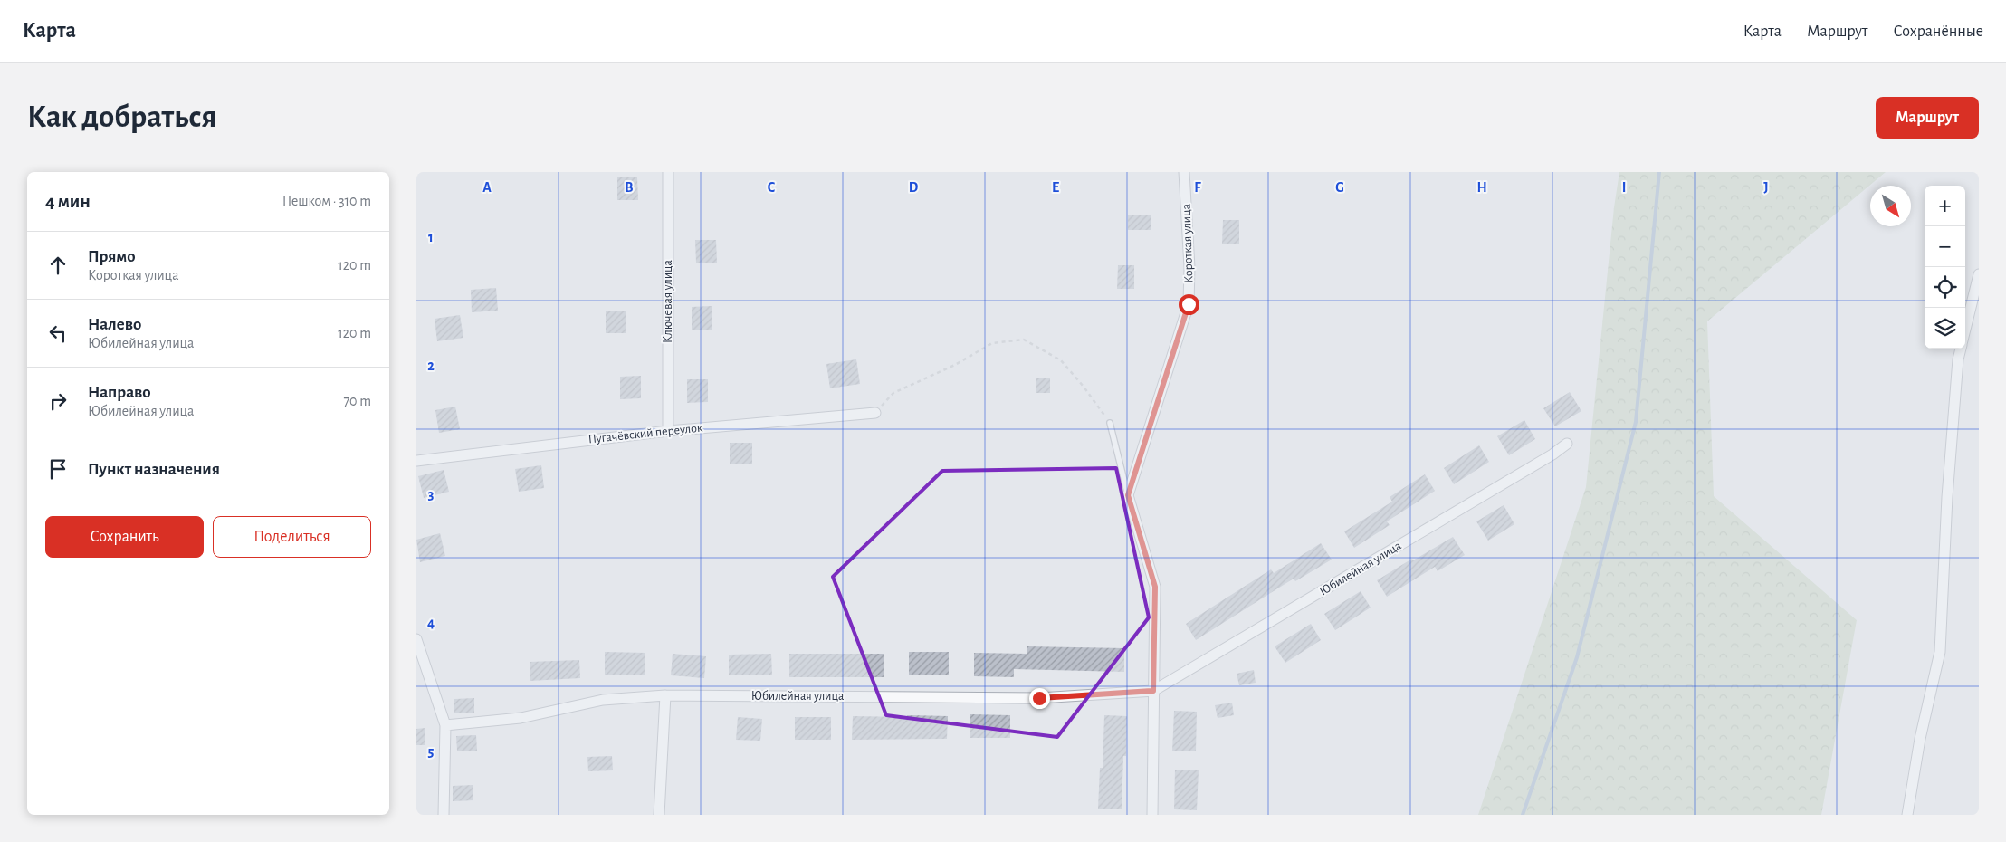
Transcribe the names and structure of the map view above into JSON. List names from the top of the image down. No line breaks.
{"streets":{"street":["Короткая улица","Ключевая улица","Пугачёвский переулок","Юбилейная улица"]},"crossings":[["Ключевая улица","Пугачёвский переулок"]],"north":"bottom right","page":{"header":"Карта","nav":["Карта","Маршрут","Сохранённые"],"buttons":["Маршрут",["Сохранить","Поделиться"]],"title":"Как добраться","heading":["4 мин","Пешком · 310 m"],"map_buttons":["+","−"],"list":[["Прямо","Короткая улица","120 m"],["Налево","Юбилейная улица","120 m"],["Направо","Юбилейная улица","70 m"],"Пункт назначения"]},"grid":{"columns":["A","B","C","D","E","F","G","H","I","J"],"rows":["1","2","3","4","5"]}}
